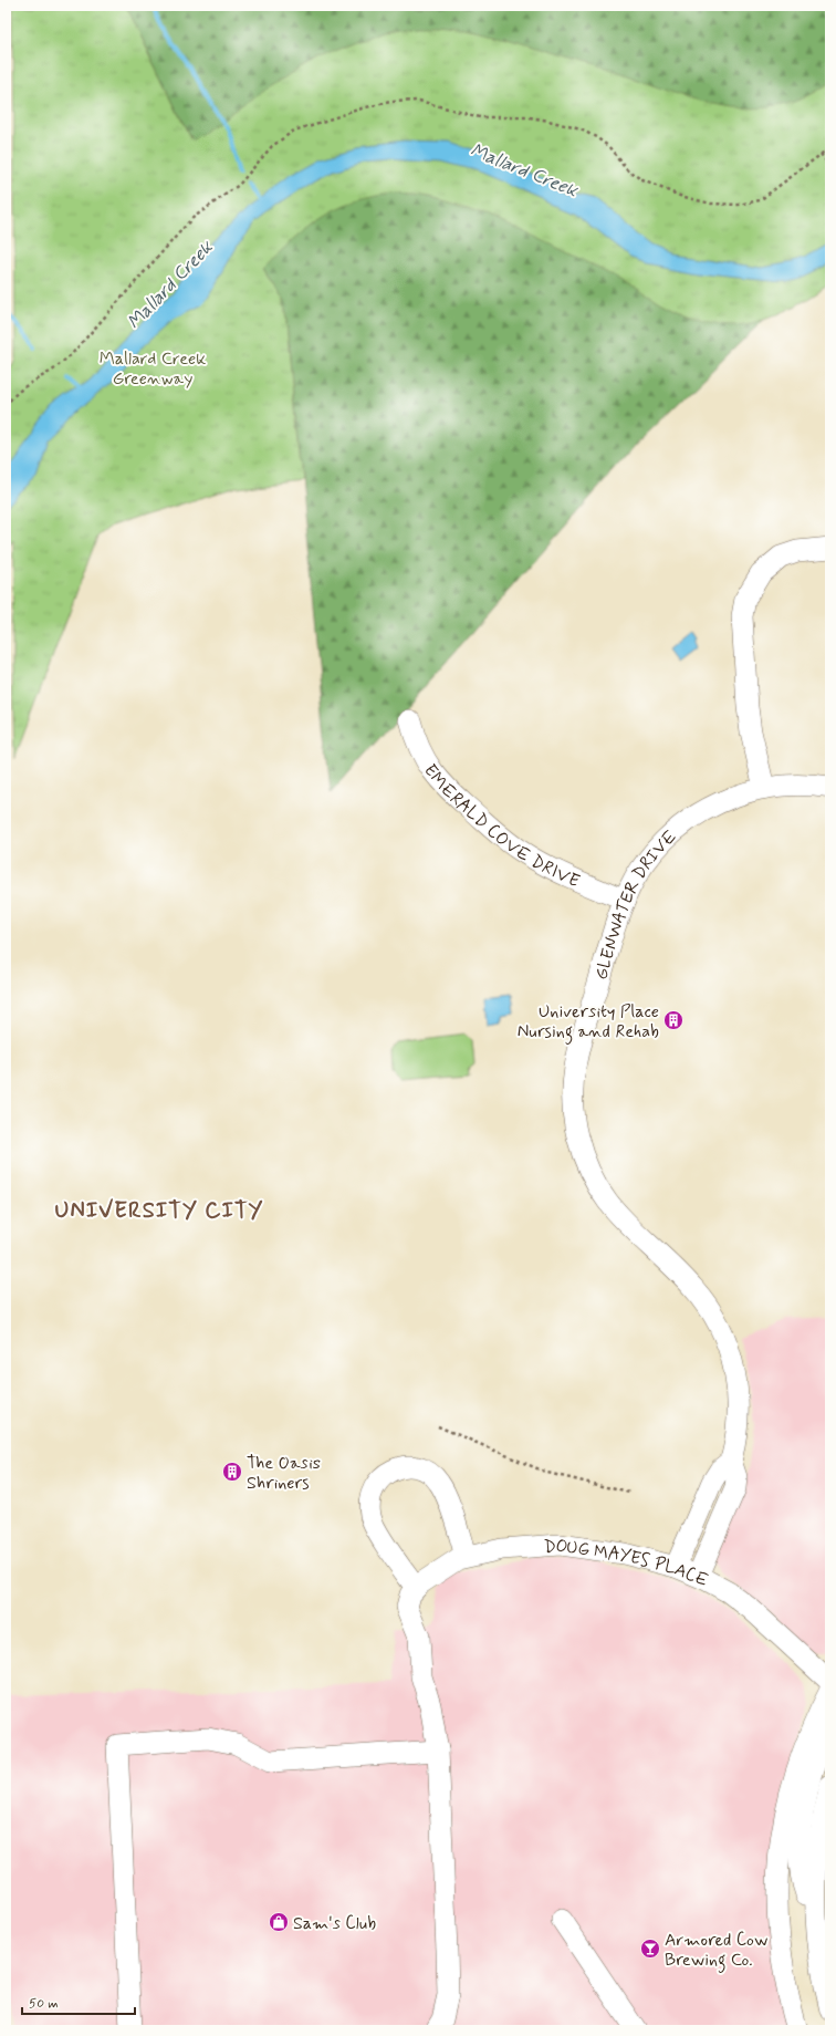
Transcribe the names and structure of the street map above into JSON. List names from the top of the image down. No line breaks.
{"streets":{"street":["EMERALD COVE DRIVE","GLENWATER DRIVE","DOUG MAYES PLACE"]},"crossings":[["EMERALD COVE DRIVE","GLENWATER DRIVE"],["GLENWATER DRIVE","DOUG MAYES PLACE"]],"districts":["UNIVERSITY CITY"],"water":["Mallard Creek"],"parks":["Mallard Creek Greenway"],"places":{"building":["University Place Nursing and Rehab","The Oasis Shriners"],"shop":["Sam's Club"],"bar":["Armored Cow Brewing Co."]},"scale_bar":"50 m"}
